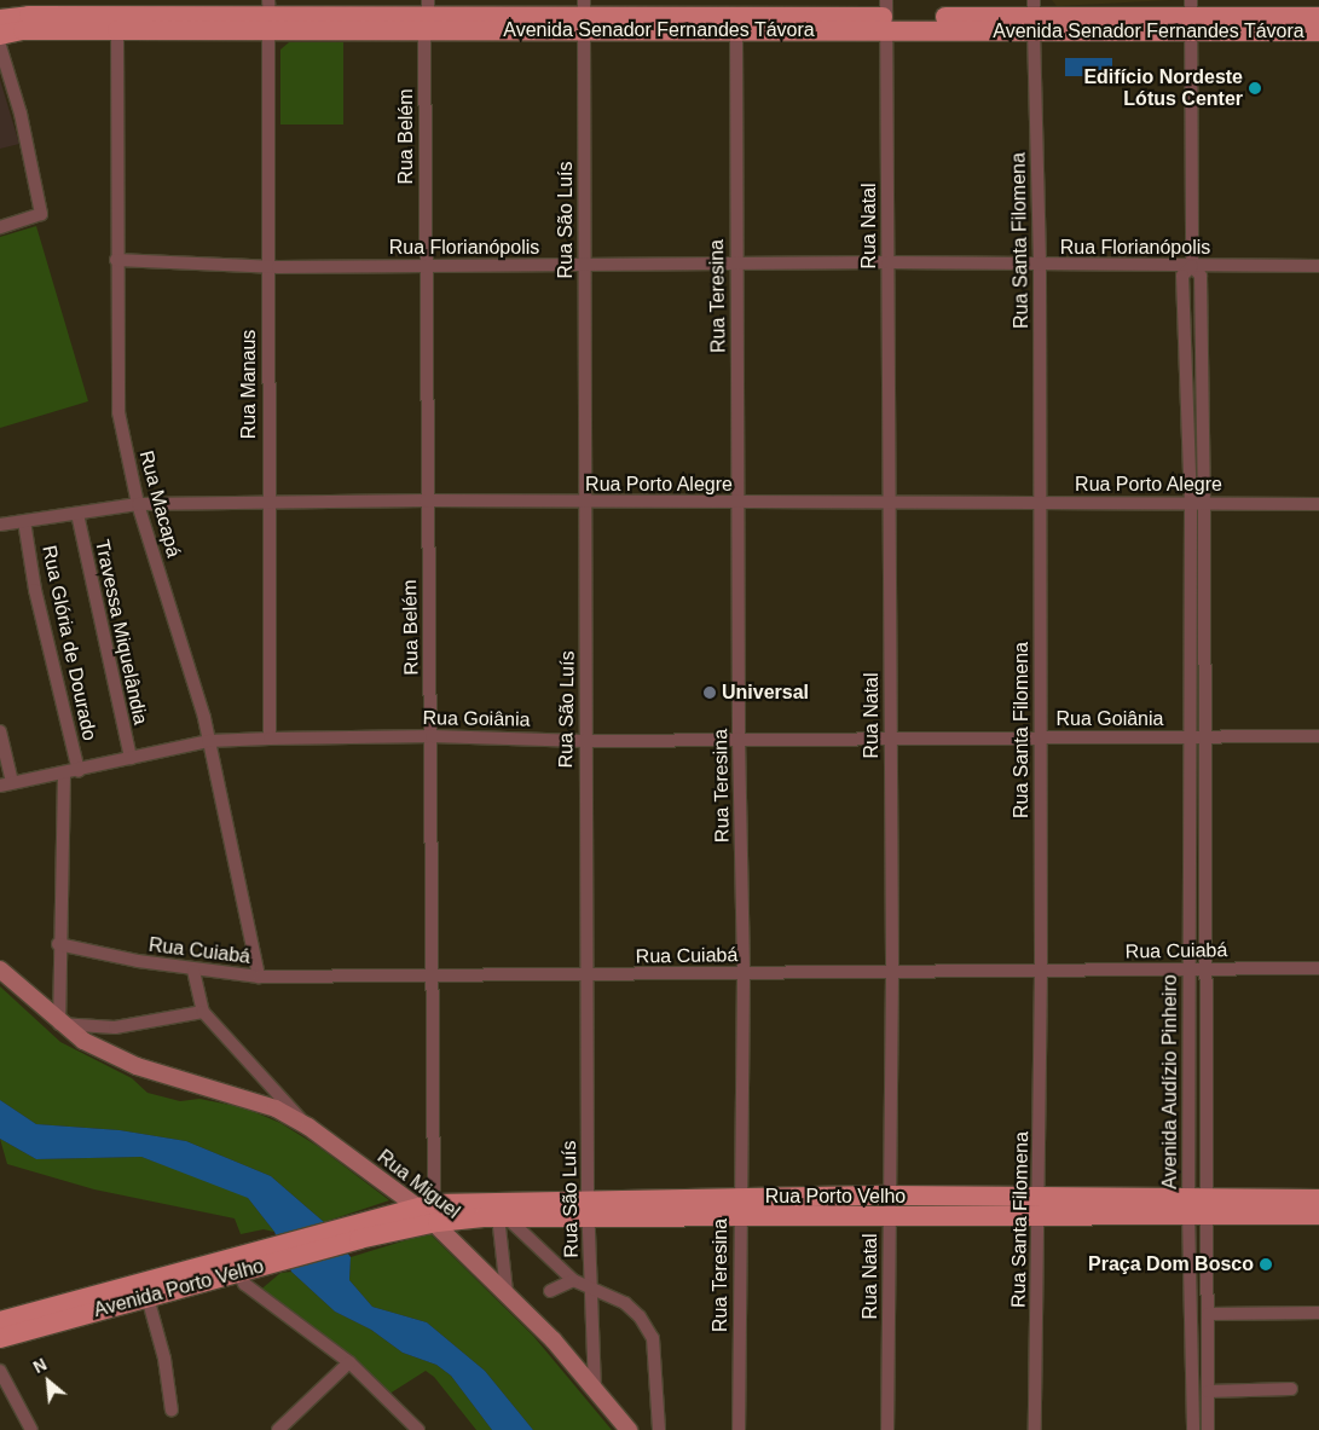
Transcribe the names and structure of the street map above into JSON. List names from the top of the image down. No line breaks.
{"streets":{"main road":["Avenida Senador Fernandes Távora","Rua Miguel","Rua Porto Velho","Avenida Porto Velho"],"street":["Rua Belém","Rua São Luís","Rua Natal","Rua Santa Filomena","Rua Florianópolis","Rua Teresina","Rua Manaus","Rua Porto Alegre","Rua Macapá","Travessa Miquelândia","Rua Glória de Dourado","Rua Goiânia","Rua Cuiabá","Avenida Audízio Pinheiro"]},"crossings":[["Avenida Senador Fernandes Távora","Rua Belém"],["Avenida Senador Fernandes Távora","Rua São Luís"],["Avenida Senador Fernandes Távora","Rua Natal"],["Avenida Senador Fernandes Távora","Rua Santa Filomena"],["Avenida Senador Fernandes Távora","Rua Teresina"],["Avenida Senador Fernandes Távora","Rua Manaus"],["Avenida Senador Fernandes Távora","Rua Macapá"],["Avenida Senador Fernandes Távora","Avenida Audízio Pinheiro"],["Rua Belém","Rua Florianópolis"],["Rua Belém","Rua Porto Alegre"],["Rua Belém","Rua Goiânia"],["Rua Belém","Rua Cuiabá"],["Rua Belém","Rua Miguel"],["Rua Belém","Rua Porto Velho"],["Rua São Luís","Rua Florianópolis"],["Rua São Luís","Rua Porto Alegre"],["Rua São Luís","Rua Goiânia"],["Rua São Luís","Rua Cuiabá"],["Rua São Luís","Rua Miguel"],["Rua São Luís","Rua Porto Velho"],["Rua Natal","Rua Florianópolis"],["Rua Natal","Rua Porto Alegre"],["Rua Natal","Rua Goiânia"],["Rua Natal","Rua Cuiabá"],["Rua Natal","Rua Porto Velho"],["Rua Santa Filomena","Rua Florianópolis"],["Rua Santa Filomena","Rua Porto Alegre"],["Rua Santa Filomena","Rua Goiânia"],["Rua Santa Filomena","Rua Cuiabá"],["Rua Santa Filomena","Rua Porto Velho"],["Rua Florianópolis","Rua Teresina"],["Rua Florianópolis","Rua Manaus"],["Rua Florianópolis","Rua Macapá"],["Rua Florianópolis","Avenida Audízio Pinheiro"],["Rua Teresina","Rua Porto Alegre"],["Rua Teresina","Rua Goiânia"],["Rua Teresina","Rua Cuiabá"],["Rua Teresina","Rua Porto Velho"],["Rua Manaus","Rua Porto Alegre"],["Rua Manaus","Rua Goiânia"],["Rua Porto Alegre","Rua Macapá"],["Rua Porto Alegre","Travessa Miquelândia"],["Rua Porto Alegre","Rua Glória de Dourado"],["Rua Porto Alegre","Avenida Audízio Pinheiro"],["Rua Macapá","Rua Goiânia"],["Rua Macapá","Rua Cuiabá"],["Travessa Miquelândia","Rua Goiânia"],["Rua Glória de Dourado","Rua Goiânia"],["Rua Goiânia","Avenida Audízio Pinheiro"],["Rua Cuiabá","Avenida Audízio Pinheiro"],["Rua Cuiabá","Rua Miguel"],["Avenida Audízio Pinheiro","Rua Porto Velho"],["Rua Miguel","Rua Porto Velho"],["Rua Porto Velho","Avenida Porto Velho"]],"places":["Edifício Nordeste Lótus Center","Universal","Praça Dom Bosco"],"north":"top left"}
